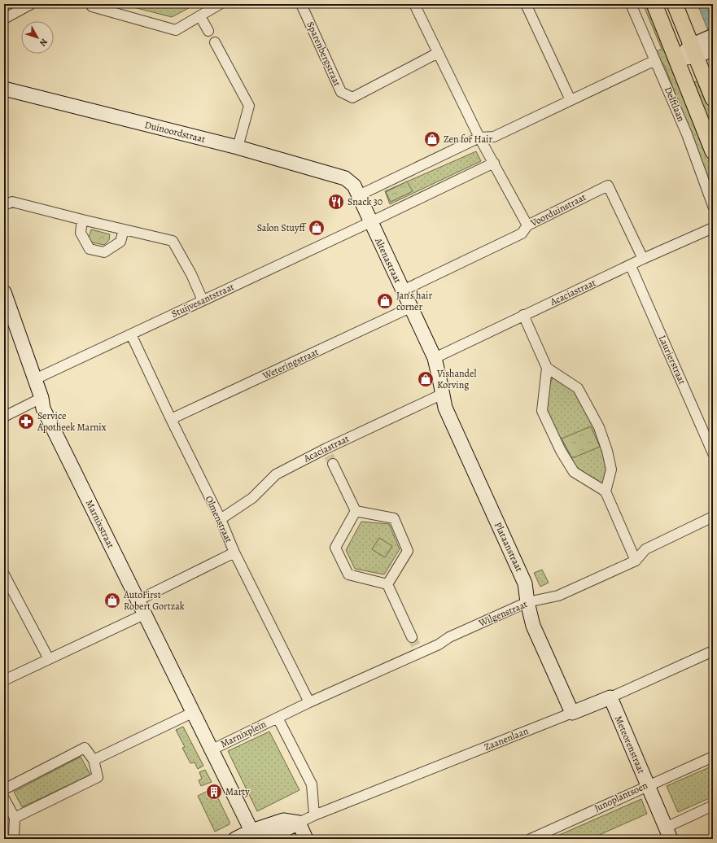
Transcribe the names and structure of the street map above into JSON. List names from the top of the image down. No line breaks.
{"streets":{"main road":["Delftlaan"],"street":["Sparenbergstraat","Duinoordstraat","Voorduinstraat","Altenastraat","Acaciastraat","Stuijvesantstraat","Laurierstraat","Weteringstraat","Olmenstraat","Marnixstraat","Plataanstraat","Wilgenstraat","Marnixplein","Zaanenlaan","Meteorenstraat","Junoplantsoen"]},"crossings":[["Duinoordstraat","Altenastraat"],["Voorduinstraat","Altenastraat"],["Voorduinstraat","Acaciastraat"],["Altenastraat","Acaciastraat"],["Altenastraat","Stuijvesantstraat"],["Altenastraat","Weteringstraat"],["Altenastraat","Plataanstraat"],["Acaciastraat","Laurierstraat"],["Acaciastraat","Olmenstraat"],["Acaciastraat","Plataanstraat"],["Stuijvesantstraat","Olmenstraat"],["Stuijvesantstraat","Marnixstraat"],["Weteringstraat","Olmenstraat"],["Olmenstraat","Wilgenstraat"],["Olmenstraat","Marnixplein"],["Marnixstraat","Marnixplein"],["Plataanstraat","Wilgenstraat"],["Plataanstraat","Zaanenlaan"],["Wilgenstraat","Marnixplein"],["Marnixplein","Zaanenlaan"],["Zaanenlaan","Meteorenstraat"],["Meteorenstraat","Junoplantsoen"]],"places":{"shop":["Zen for Hair","Salon Stuyff","Jan's hair corner","Vishandel Korving","AutoFirst Robert Gortzak"],"restaurant":["Snack 30"],"pharmacy":["Service Apotheek Marnix"],"building":["Marty"]},"north":"bottom right"}
